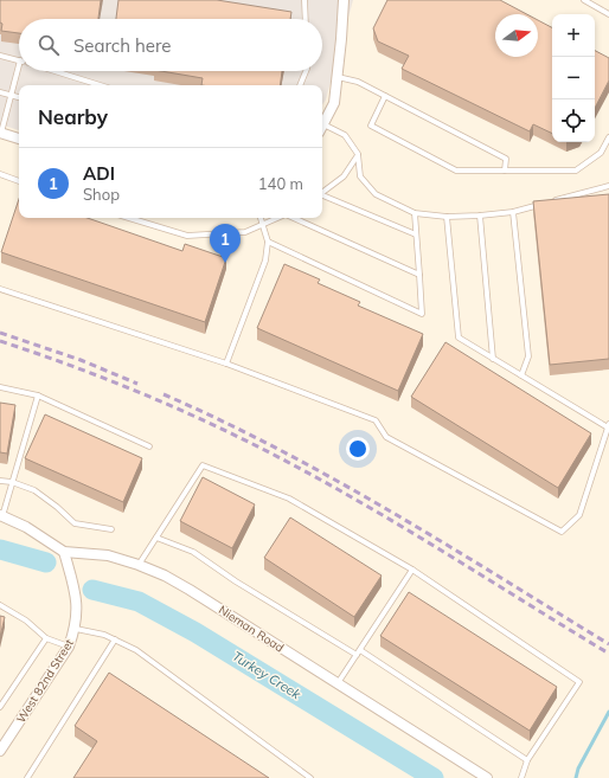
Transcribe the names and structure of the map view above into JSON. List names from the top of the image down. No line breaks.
{"streets":{"street":["Nieman Road","West 82nd Street"]},"crossings":[["Nieman Road","West 82nd Street"]],"water":["Turkey Creek"],"north":"right","page":{"map_buttons":["+","−"],"search":"Search here","heading":"Nearby","list":[{"mark":"1","name":"ADI","note":"Shop","value":"140 m"}],"pins":"1"}}
